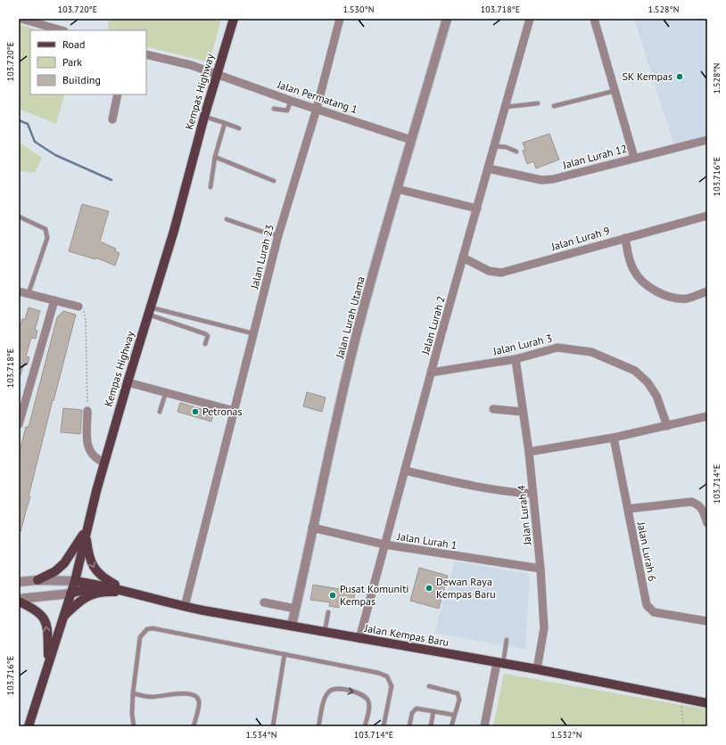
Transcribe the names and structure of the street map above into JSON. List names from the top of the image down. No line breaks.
{"streets":{"main road":["Kempas Highway","Jalan Kempas Baru"],"street":["Jalan Permatang 1","Jalan Lurah 12","Jalan Lurah 9","Jalan Lurah 23","Jalan Lurah Utama","Jalan Lurah 2","Jalan Lurah 3","Jalan Lurah 4","Jalan Lurah 1","Jalan Lurah 6"]},"crossings":[["Kempas Highway","Jalan Permatang 1"],["Kempas Highway","Jalan Kempas Baru"],["Jalan Permatang 1","Jalan Lurah 23"],["Jalan Permatang 1","Jalan Lurah Utama"],["Jalan Lurah 12","Jalan Lurah 2"],["Jalan Lurah 9","Jalan Lurah 2"],["Jalan Lurah 23","Jalan Kempas Baru"],["Jalan Lurah Utama","Jalan Lurah 1"],["Jalan Lurah Utama","Jalan Kempas Baru"],["Jalan Lurah 2","Jalan Lurah 3"],["Jalan Lurah 2","Jalan Lurah 1"],["Jalan Lurah 2","Jalan Kempas Baru"],["Jalan Lurah 3","Jalan Lurah 4"],["Jalan Lurah 4","Jalan Lurah 1"],["Jalan Lurah 4","Jalan Kempas Baru"]],"places":["SK Kempas","Petronas","Dewan Raya Kempas Baru","Pusat Komuniti Kempas"],"legend":["Road","Park","Building"],"coordinates":["103.720°E","1.530°N","103.718°E","1.528°N","103.716°E","103.714°E","1.534°N","1.532°N"]}
